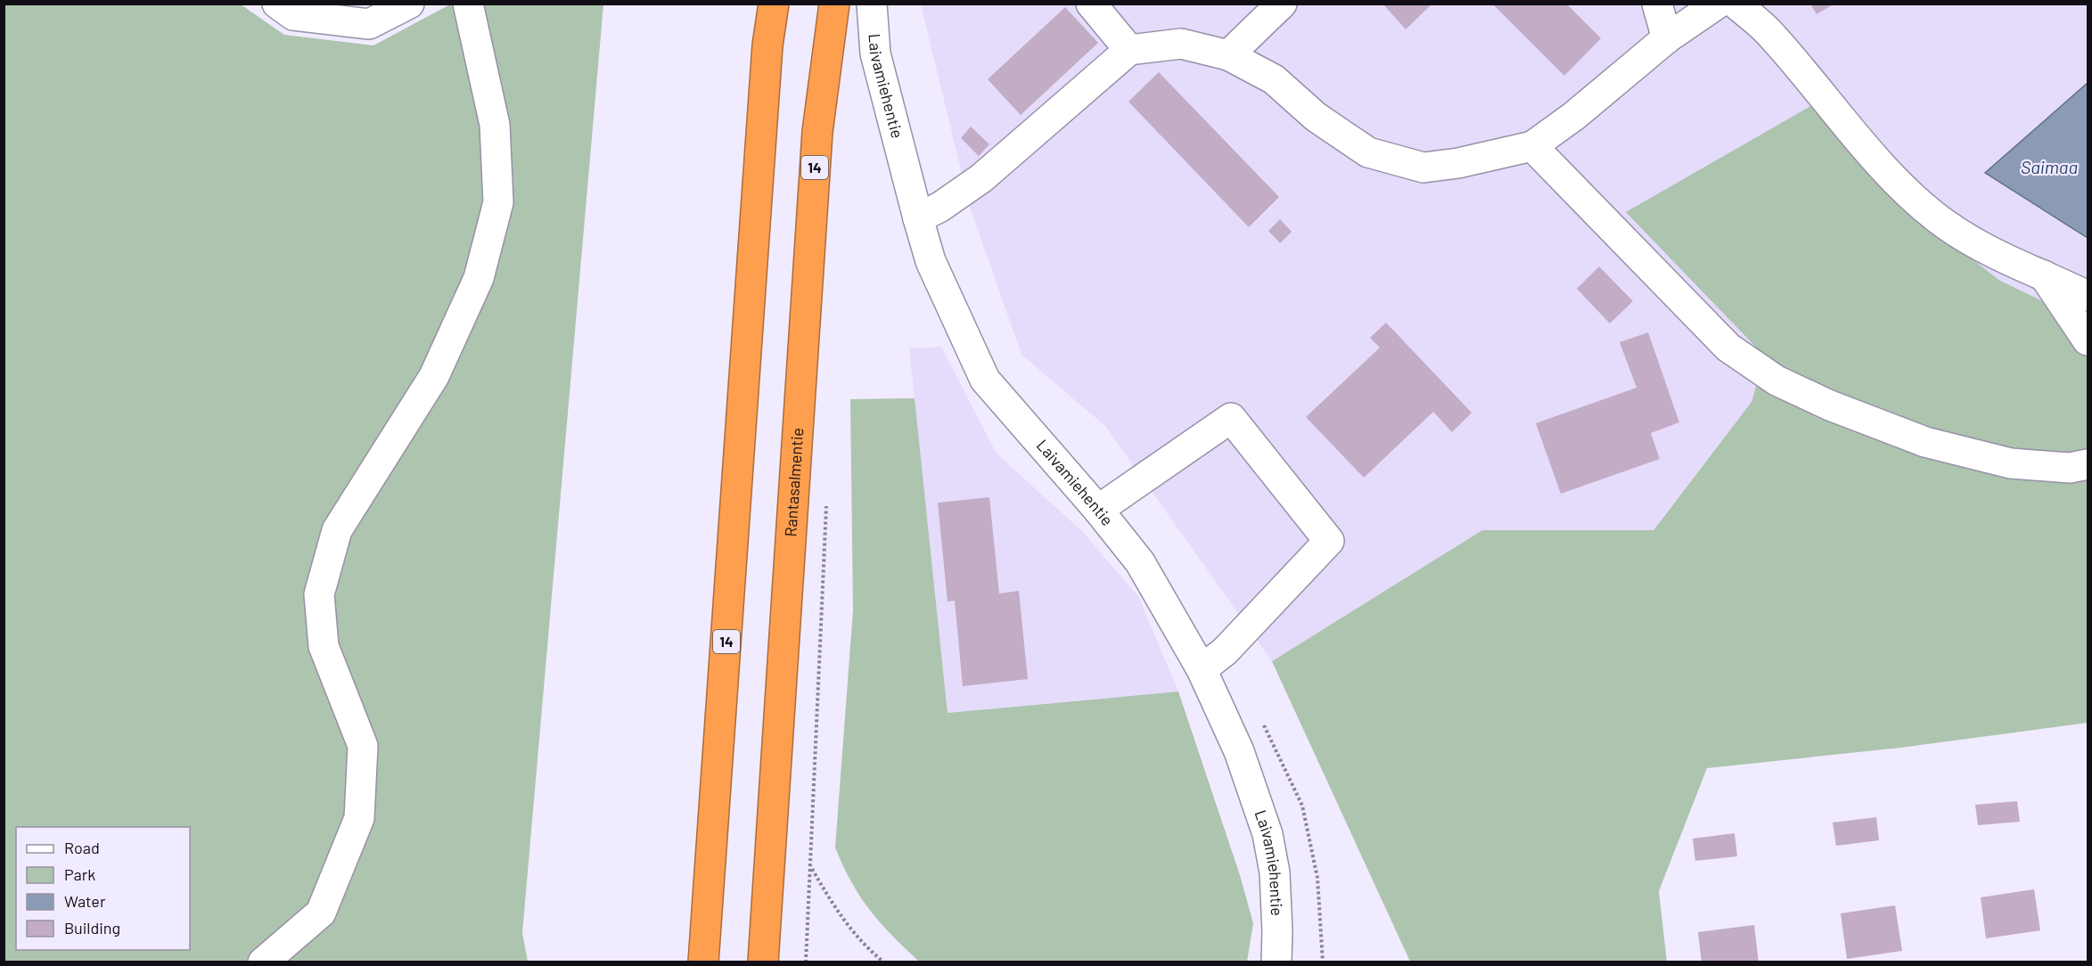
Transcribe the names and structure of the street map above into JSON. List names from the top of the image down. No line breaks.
{"streets":{"highway":["14","Rantasalmentie"],"street":["Laivamiehentie"]},"water":["Saimaa"],"legend":["Road","Park","Water","Building"]}
